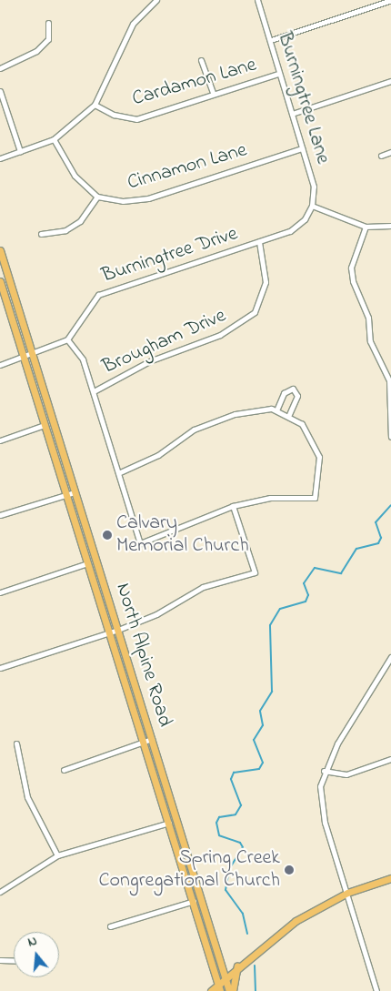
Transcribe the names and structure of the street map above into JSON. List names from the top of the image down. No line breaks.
{"streets":{"main road":["North Alpine Road"],"street":["Cardamon Lane","Burningtree Lane","Cinnamon Lane","Burningtree Drive","Brougham Drive"]},"crossings":[["Cardamon Lane","Burningtree Lane"],["Burningtree Lane","Cinnamon Lane"],["Burningtree Lane","Burningtree Drive"],["Burningtree Drive","Brougham Drive"]],"places":["Calvary Memorial Church","Spring Creek Congregational Church"],"north":"top"}
